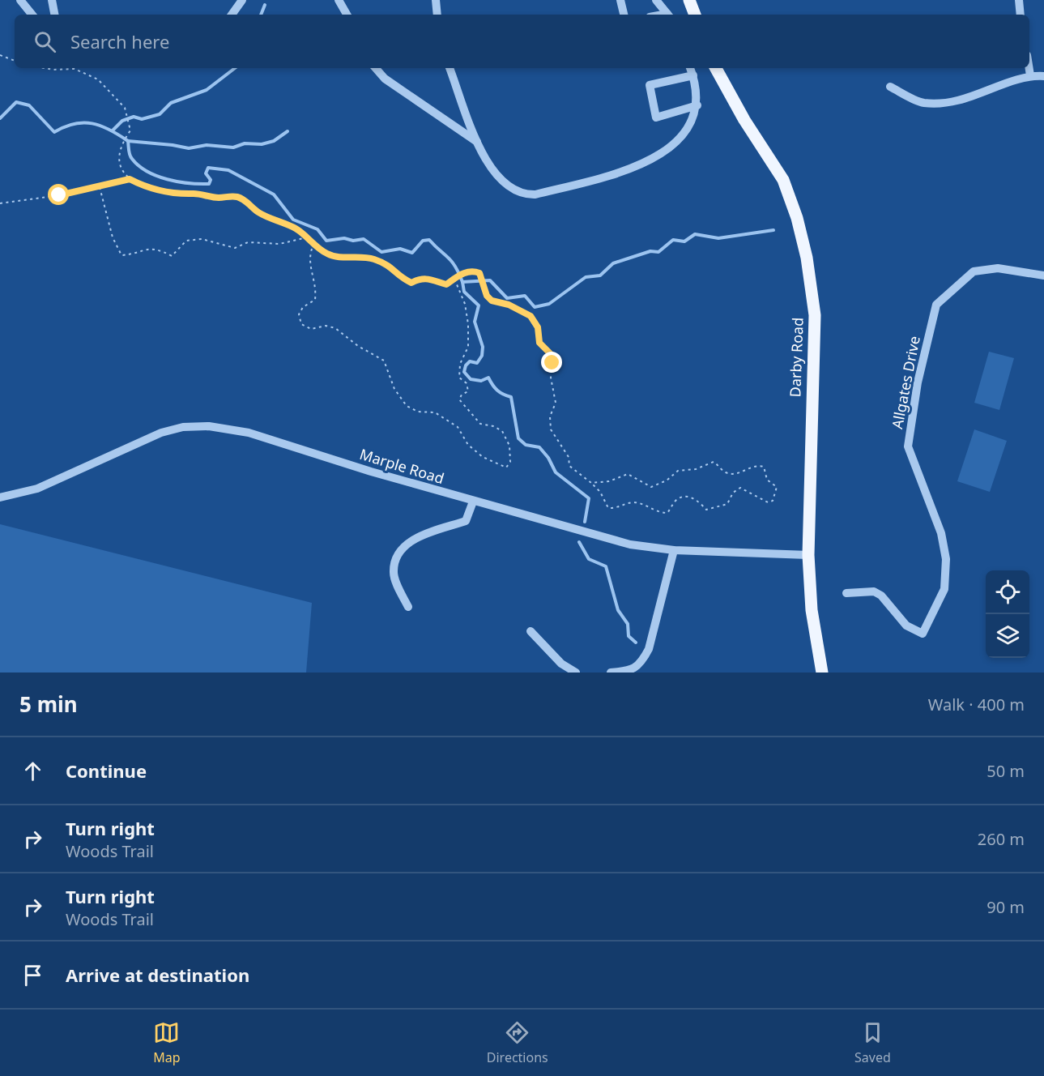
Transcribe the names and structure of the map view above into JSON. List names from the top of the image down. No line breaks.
{"streets":{"main road":["Darby Road"],"street":["Allgates Drive","Marple Road"]},"crossings":[["Darby Road","Marple Road"]],"page":{"search":"Search here","heading":["5 min","Walk · 400 m"],"list":[["Continue","50 m"],["Turn right","Woods Trail","260 m"],["Turn right","Woods Trail","90 m"],"Arrive at destination"],"nav":["Map","Directions","Saved"]}}
